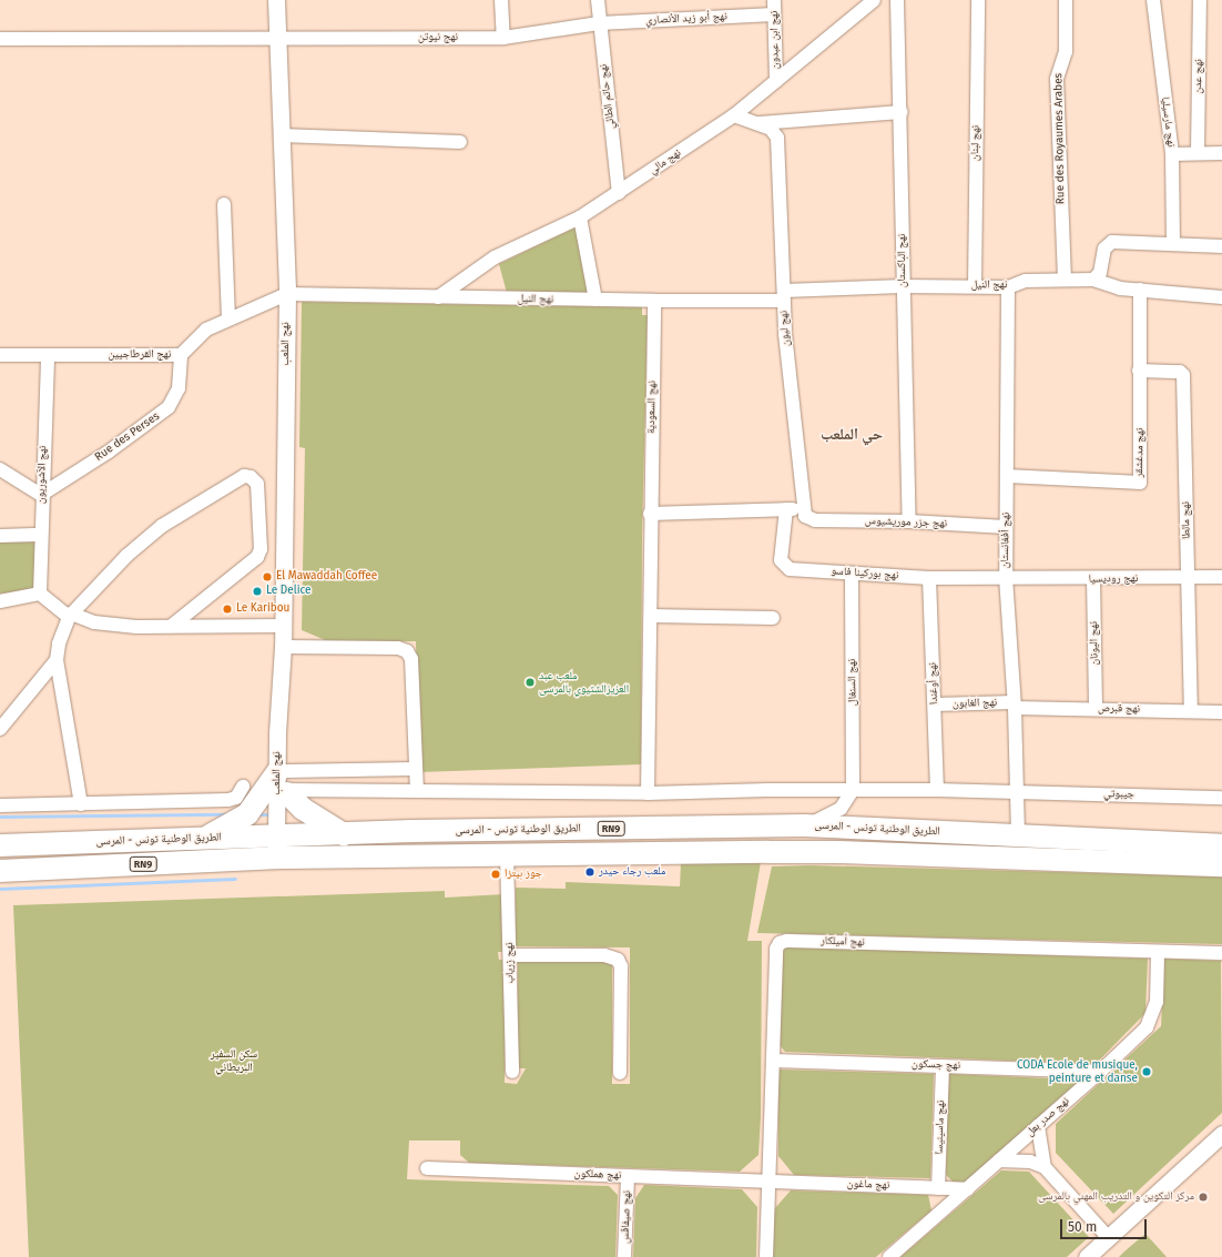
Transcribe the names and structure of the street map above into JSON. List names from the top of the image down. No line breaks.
{"streets":{"highway":["RN9","الطريق الوطنية تونس - المرسى"],"street":["نهج أبو زيد الأنصاري","نهج نيوتن","نهج ابن عبدون","نهج عدن","نهج حاتم الطائي","نهج مارسيليا","Rue des Royaumes Arabes","نهج لبنان","نهج مالي","نهج الباكستان","نهج النيل","نهج ليون","نهج الملعب","نهج القرطاجيين","نهج السعودية","Rue des Perses","نهج مدغشقر","نهج الآشوريون","نهج مالطا","نهج جزر موريشيوس","نهج أفغانستان","نهج بوركينا فاسو","نهج روديسيا","نهج اليونان","نهج السنغال","نهج أوغندا","نهج الغابون","نهج قبرص","جيبوتي","نهج أميلكار","نهج زرياب","نهج جسكون","نهج صدر بعل","نهج ماسينيسا","نهج هملكون","نهج ماغون","نهج صيفاقس"]},"crossings":[["نهج أبو زيد الأنصاري","نهج نيوتن"],["نهج أبو زيد الأنصاري","نهج ابن عبدون"],["نهج أبو زيد الأنصاري","نهج حاتم الطائي"],["نهج نيوتن","نهج حاتم الطائي"],["نهج نيوتن","نهج الملعب"],["نهج ابن عبدون","نهج مالي"],["نهج حاتم الطائي","نهج مالي"],["Rue des Royaumes Arabes","نهج النيل"],["نهج لبنان","نهج النيل"],["نهج مالي","نهج النيل"],["نهج الباكستان","نهج النيل"],["نهج الباكستان","نهج جزر موريشيوس"],["نهج النيل","نهج ليون"],["نهج النيل","نهج الملعب"],["نهج النيل","نهج القرطاجيين"],["نهج النيل","نهج السعودية"],["نهج النيل","نهج مدغشقر"],["نهج النيل","نهج أفغانستان"],["نهج ليون","نهج جزر موريشيوس"],["نهج الملعب","نهج القرطاجيين"],["نهج الملعب","جيبوتي"],["نهج الملعب","الطريق الوطنية تونس - المرسى"],["نهج القرطاجيين","Rue des Perses"],["نهج القرطاجيين","نهج الآشوريون"],["نهج السعودية","نهج جزر موريشيوس"],["نهج السعودية","جيبوتي"],["Rue des Perses","نهج الآشوريون"],["نهج مدغشقر","نهج مالطا"],["نهج مدغشقر","نهج أفغانستان"],["نهج مالطا","نهج روديسيا"],["نهج مالطا","نهج قبرص"],["نهج جزر موريشيوس","نهج أفغانستان"],["نهج جزر موريشيوس","نهج بوركينا فاسو"],["نهج أفغانستان","نهج بوركينا فاسو"],["نهج أفغانستان","نهج روديسيا"],["نهج أفغانستان","نهج الغابون"],["نهج أفغانستان","نهج قبرص"],["نهج أفغانستان","جيبوتي"],["نهج أفغانستان","الطريق الوطنية تونس - المرسى"],["نهج بوركينا فاسو","نهج روديسيا"],["نهج بوركينا فاسو","نهج السنغال"],["نهج بوركينا فاسو","نهج أوغندا"],["نهج روديسيا","نهج اليونان"],["نهج اليونان","نهج قبرص"],["نهج السنغال","جيبوتي"],["نهج أوغندا","نهج الغابون"],["نهج أوغندا","جيبوتي"],["نهج الغابون","نهج قبرص"],["الطريق الوطنية تونس - المرسى","نهج زرياب"],["نهج أميلكار","نهج جسكون"],["نهج أميلكار","نهج صدر بعل"],["نهج أميلكار","نهج هملكون"],["نهج أميلكار","نهج ماغون"],["نهج جسكون","نهج صدر بعل"],["نهج جسكون","نهج ماسينيسا"],["نهج صدر بعل","نهج ماغون"],["نهج ماسينيسا","نهج ماغون"],["نهج هملكون","نهج ماغون"],["نهج هملكون","نهج صيفاقس"]],"districts":["حي الملعب"],"parks":["سكن السفير البريطاني"],"places":["El Mawaddah Coffee","Le Delice","Le Karibou","ملعب عبد العزيزالشتيوي بالمرسى","ملعب رجاء حيدر","جوز بيتزا","CODA Ecole de musique, peinture et danse","مركز التكوين و التدريب المهني بالمرسى"],"scale_bar":"50 m"}
